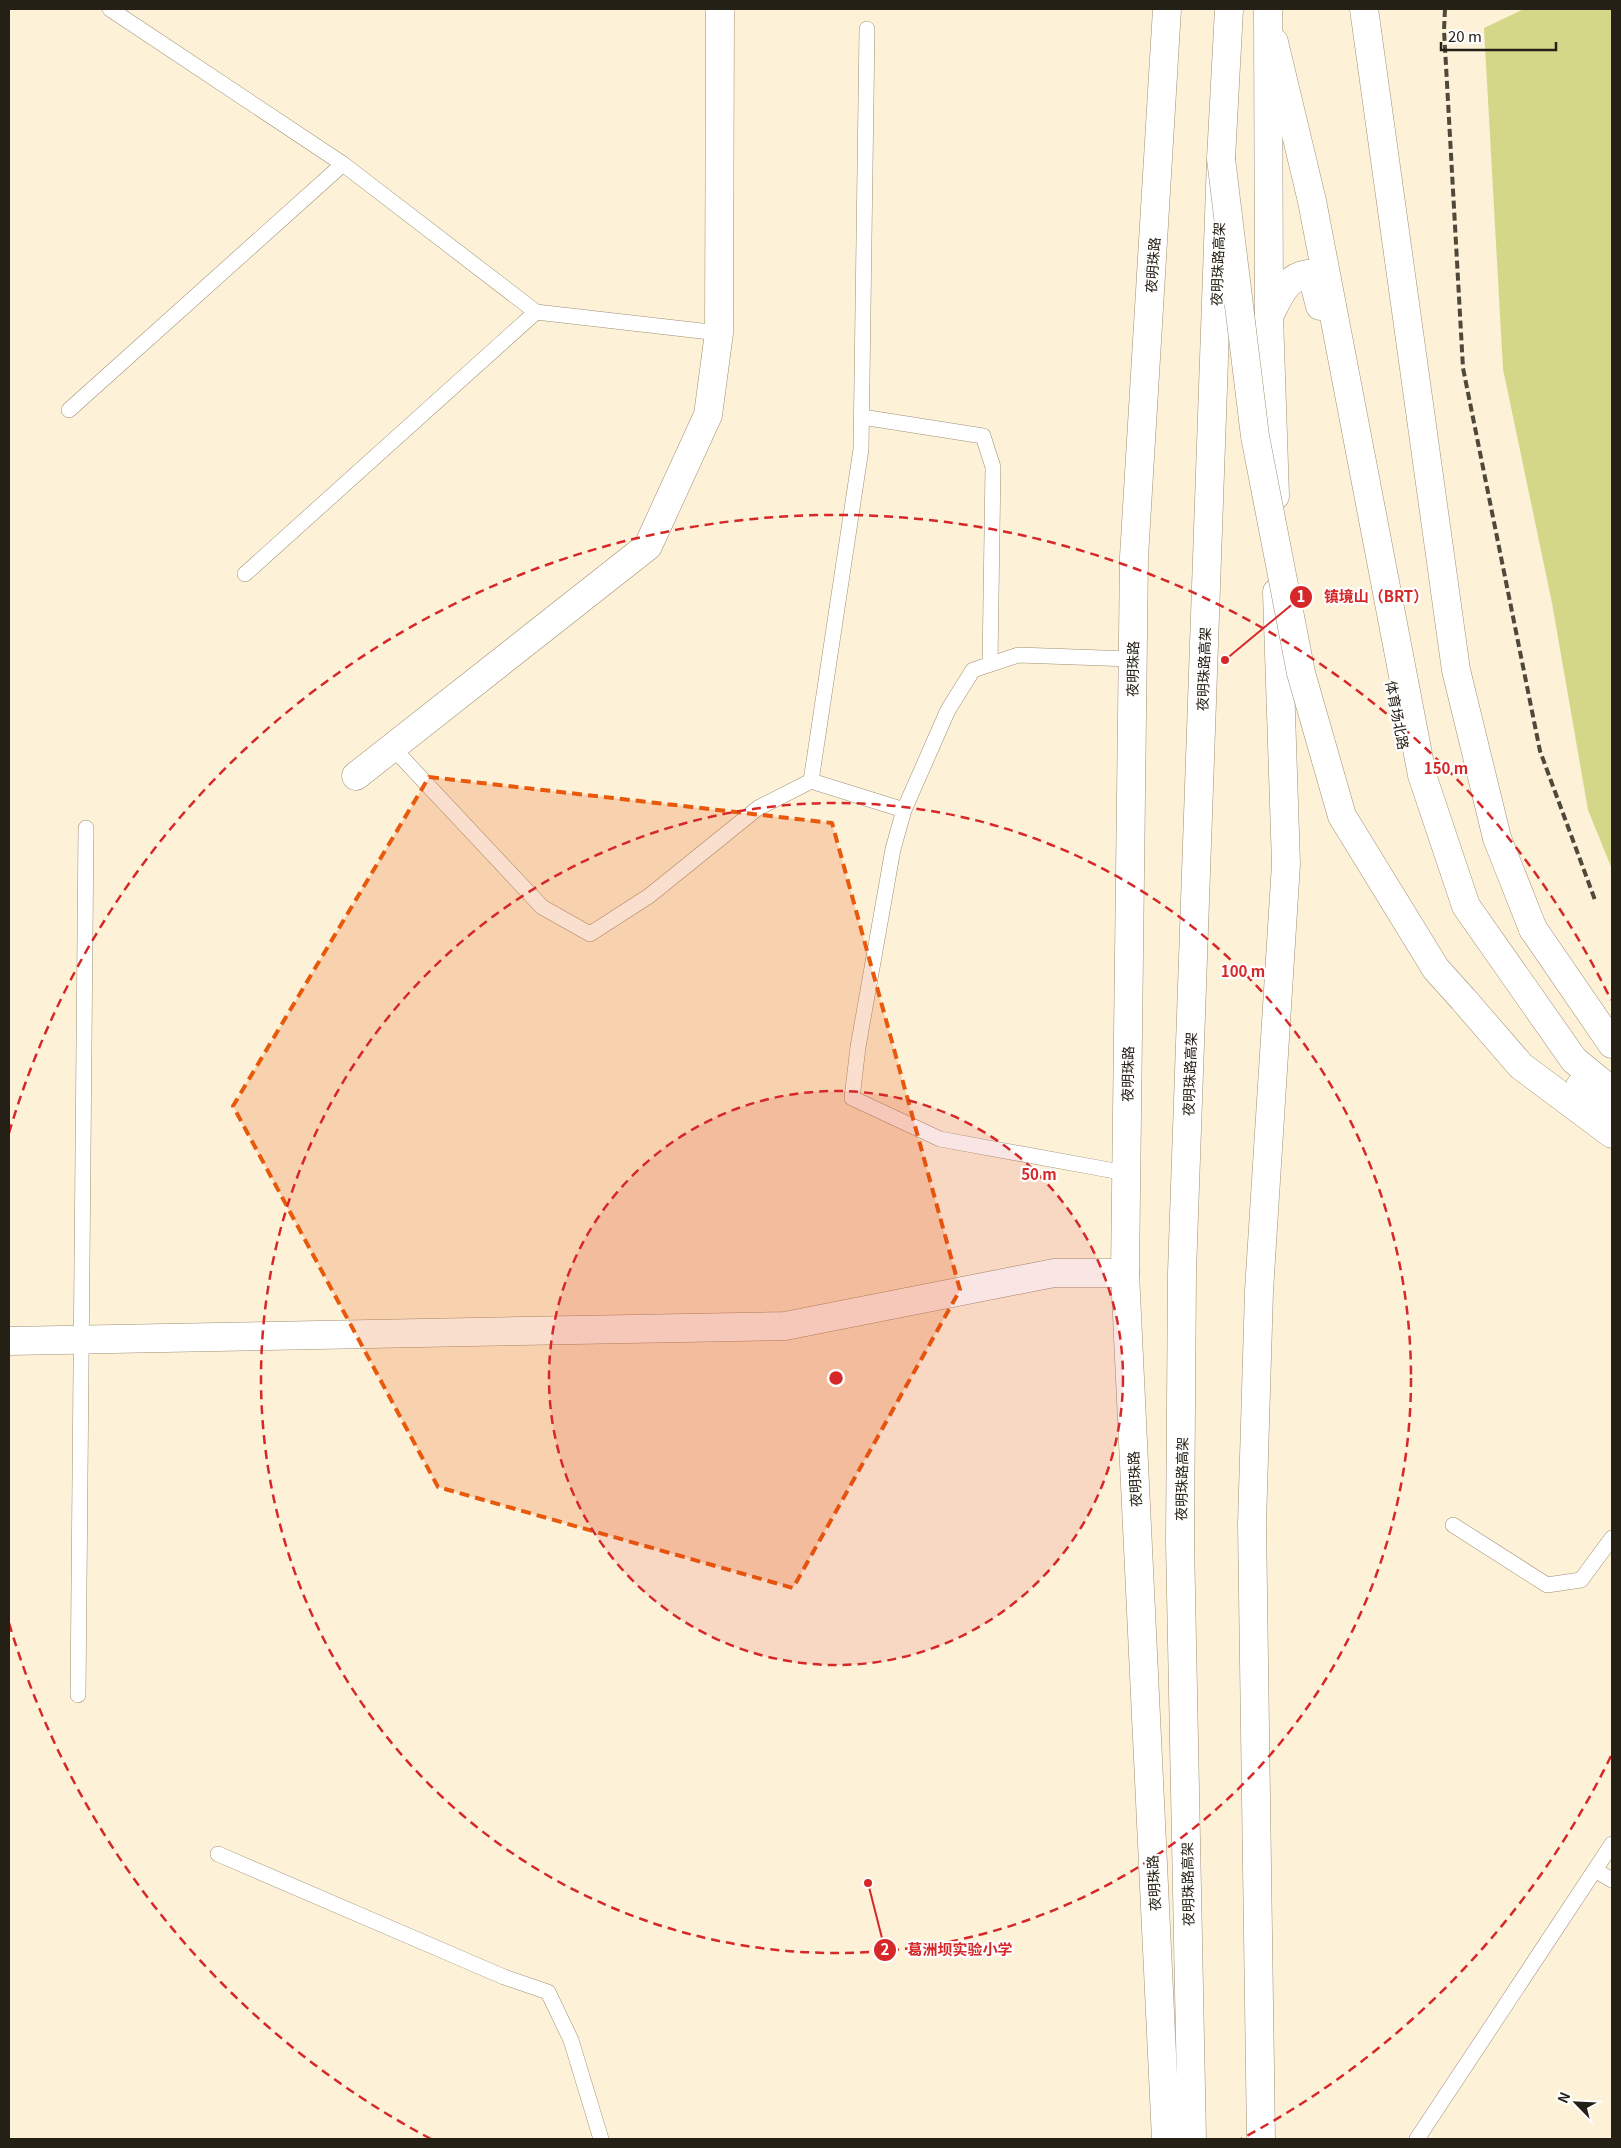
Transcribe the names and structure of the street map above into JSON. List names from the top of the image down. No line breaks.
{"streets":{"main road":["夜明珠路高架","夜明珠路","体育场北路"]},"places":["镇境山（BRT）","葛洲坝实验小学"],"scale_bar":"20 m","north":"top left","rings":["150 m","100 m","50 m"]}
